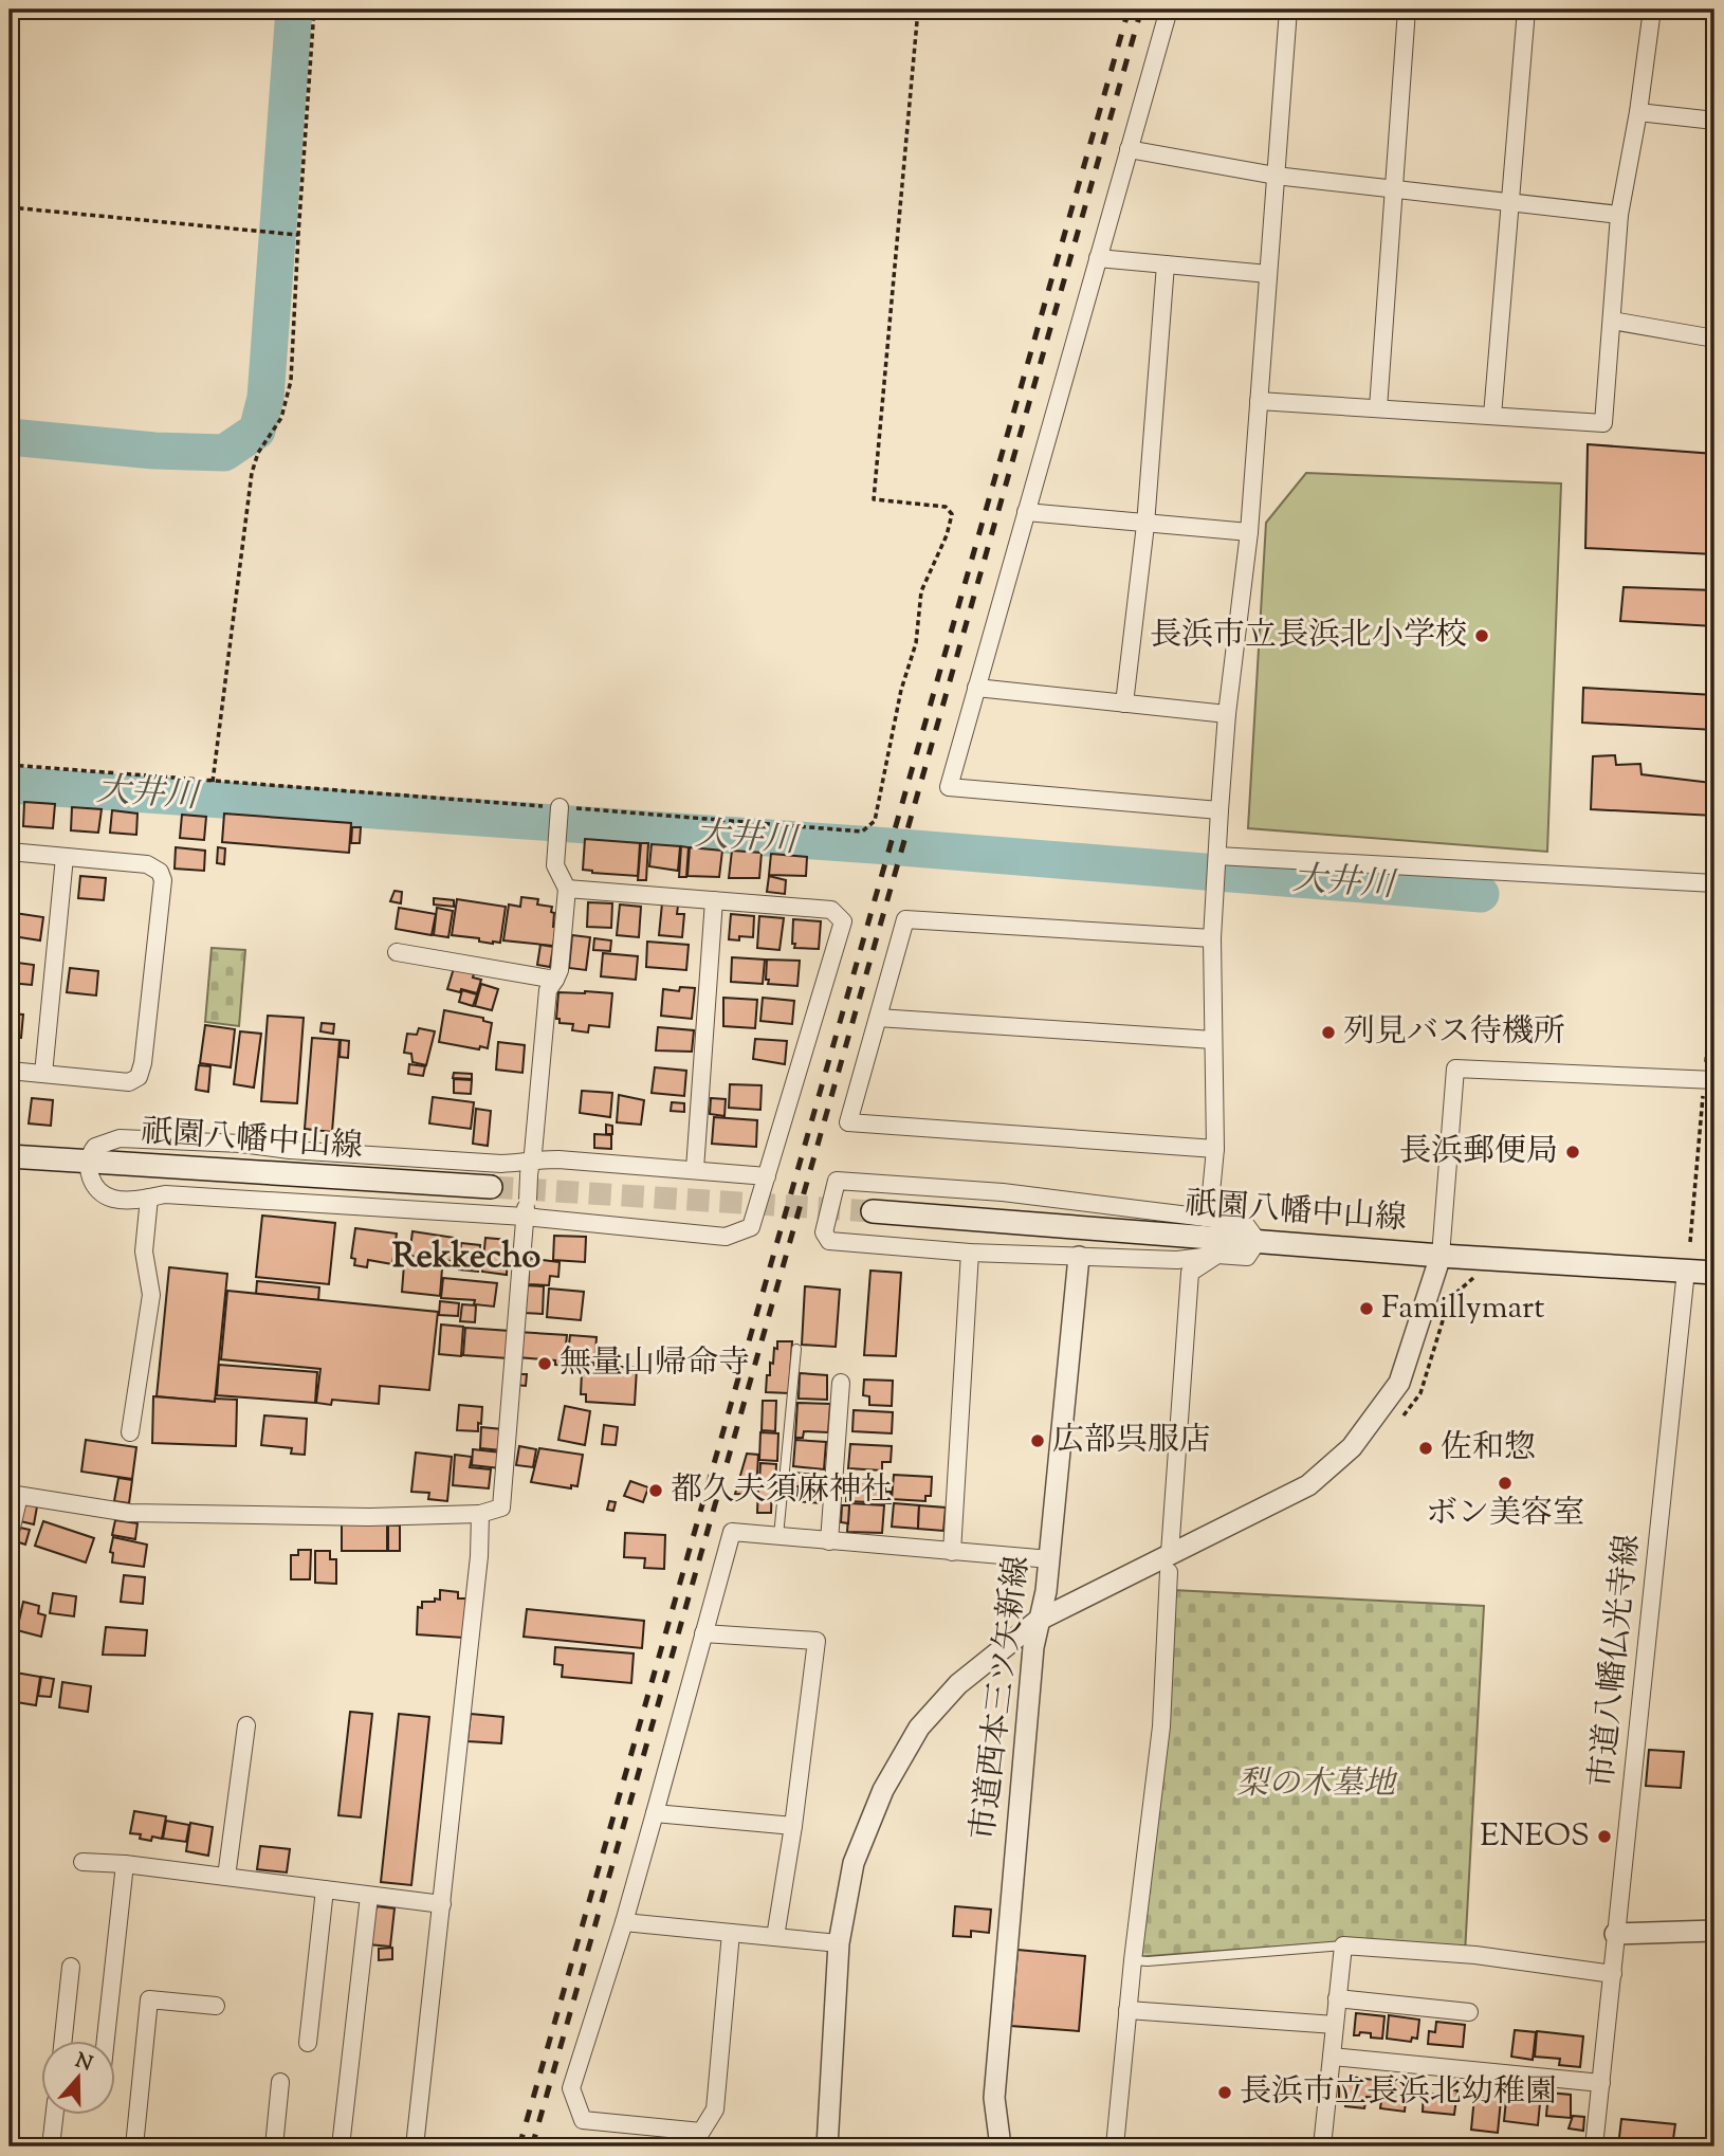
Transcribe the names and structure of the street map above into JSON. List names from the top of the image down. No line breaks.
{"streets":{"main road":["祇園八幡中山線"],"street":["市道八幡仏光寺線","市道西本三ツ矢新線"]},"crossings":[["祇園八幡中山線","市道八幡仏光寺線"]],"districts":["Rekkecho"],"water":["大井川"],"parks":["梨の木墓地"],"places":["長浜市立長浜北小学校","列見バス待機所","長浜郵便局","Famillymart","無量山帰命寺","広部呉服店","佐和惣","ボン美容室","都久夫須麻神社","ENEOS","長浜市立長浜北幼稚園"],"north":"top"}
